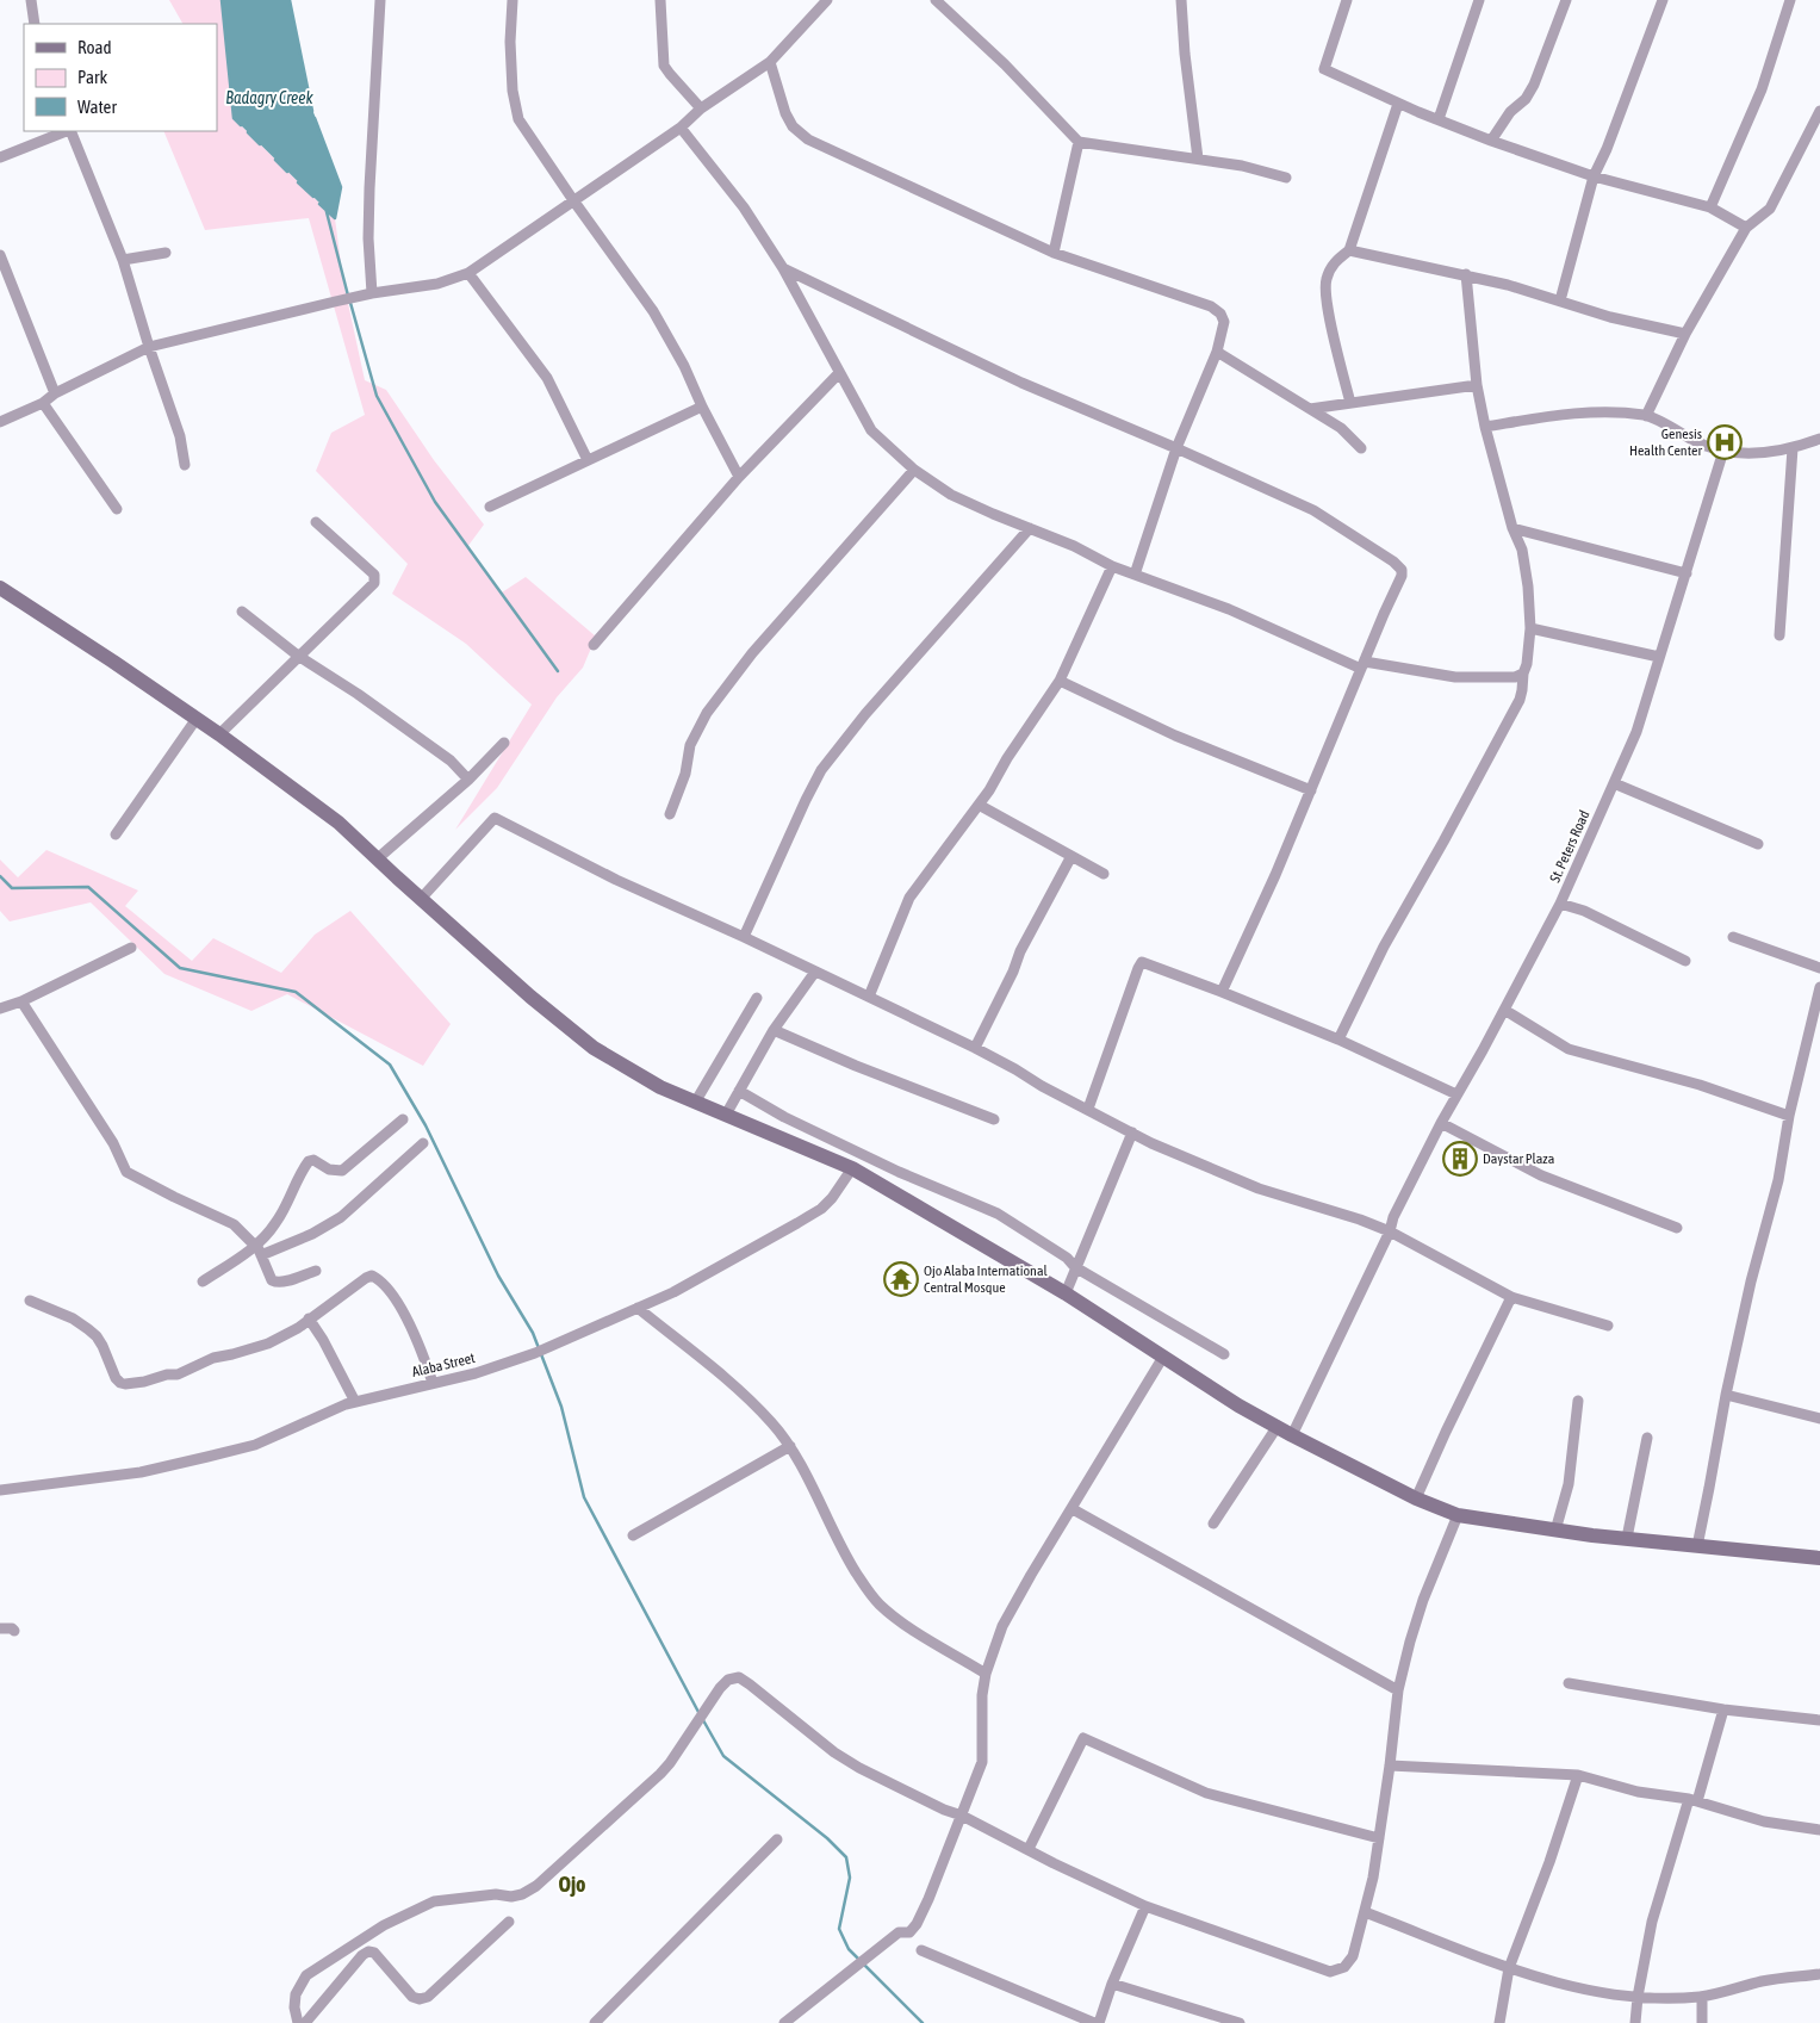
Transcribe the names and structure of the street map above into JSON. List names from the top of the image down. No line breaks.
{"streets":{"street":["St. Peters Road","Alaba Street"]},"districts":["Ojo"],"water":["Badagry Creek"],"places":{"hospital":["Genesis Health Center"],"building":["Daystar Plaza"],"temple":["Ojo Alaba International Central Mosque"]},"legend":["Road","Park","Water"]}
